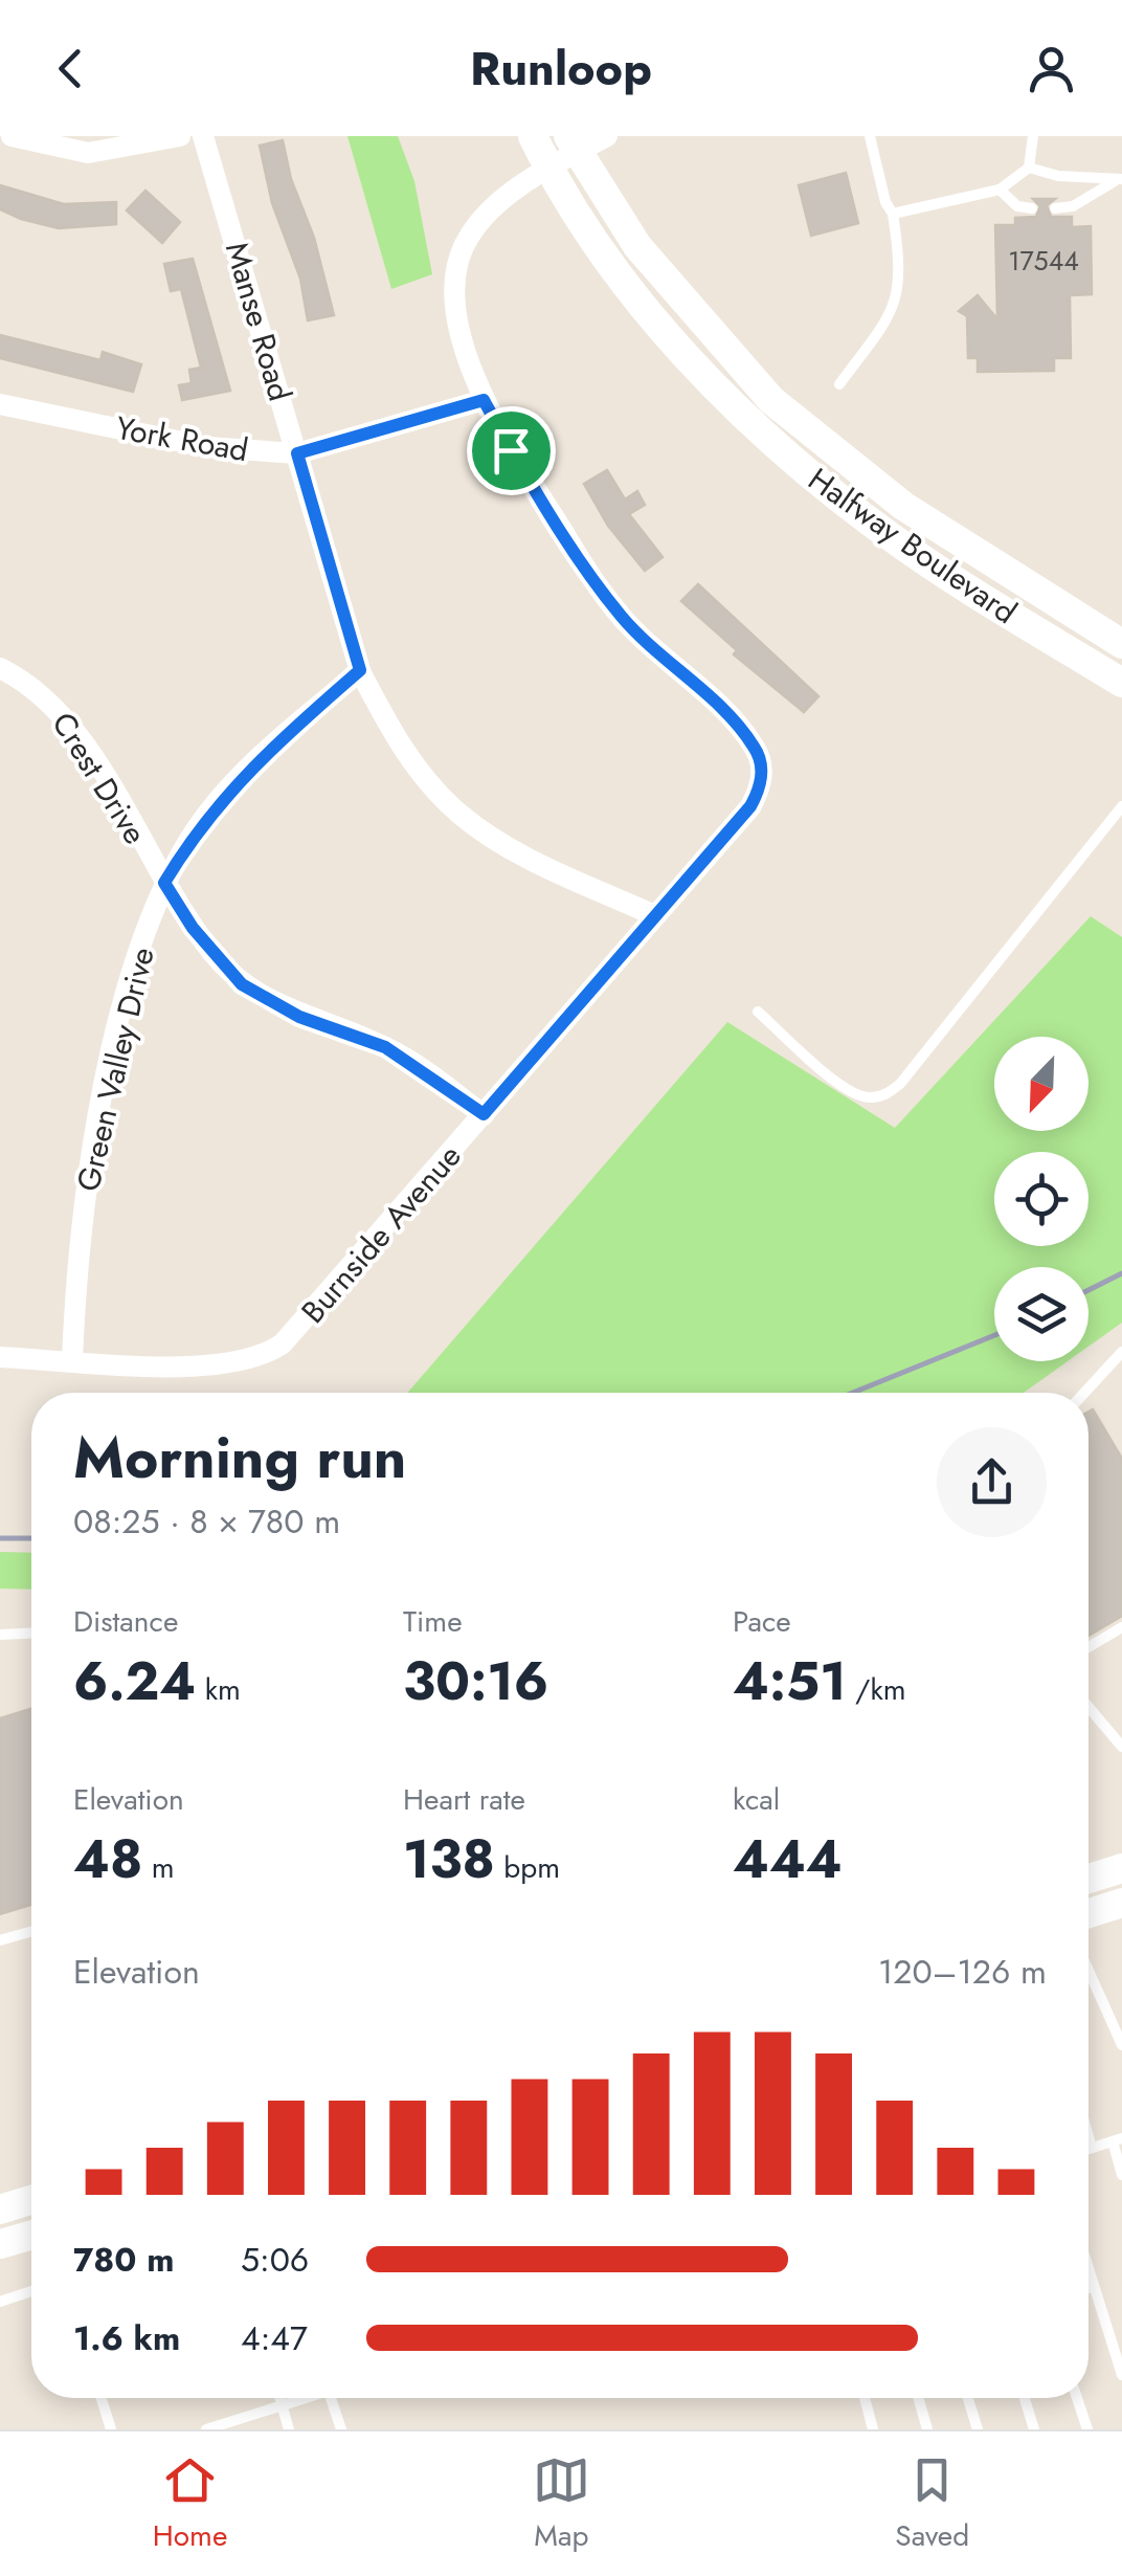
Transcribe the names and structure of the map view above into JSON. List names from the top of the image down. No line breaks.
{"streets":{"main road":["Halfway Boulevard"],"street":["Manse Road","York Road","Crest Drive","Green Valley Drive","Burnside Avenue"]},"crossings":[["Manse Road","York Road"],["Manse Road","Green Valley Drive"],["Manse Road","Burnside Avenue"],["York Road","Burnside Avenue"],["Crest Drive","Green Valley Drive"],["Crest Drive","Burnside Avenue"],["Green Valley Drive","Burnside Avenue"]],"house_numbers":["17544"],"north":"bottom left","page":{"header":"Runloop","heading":["Morning run","08:25 · 8 × 780 m"],"stats":[["Distance","6.24 km"],["Time","30:16"],["Pace","4:51 /km"],["Elevation","48 m"],["Heart rate","138 bpm"],["kcal","444"]],"chart":["Elevation","120–126 m"],"list":[{"name":"780 m","note":"5:06"},{"name":"1.6 km","note":"4:47"}],"tabs":["Home","Map","Saved"]}}
